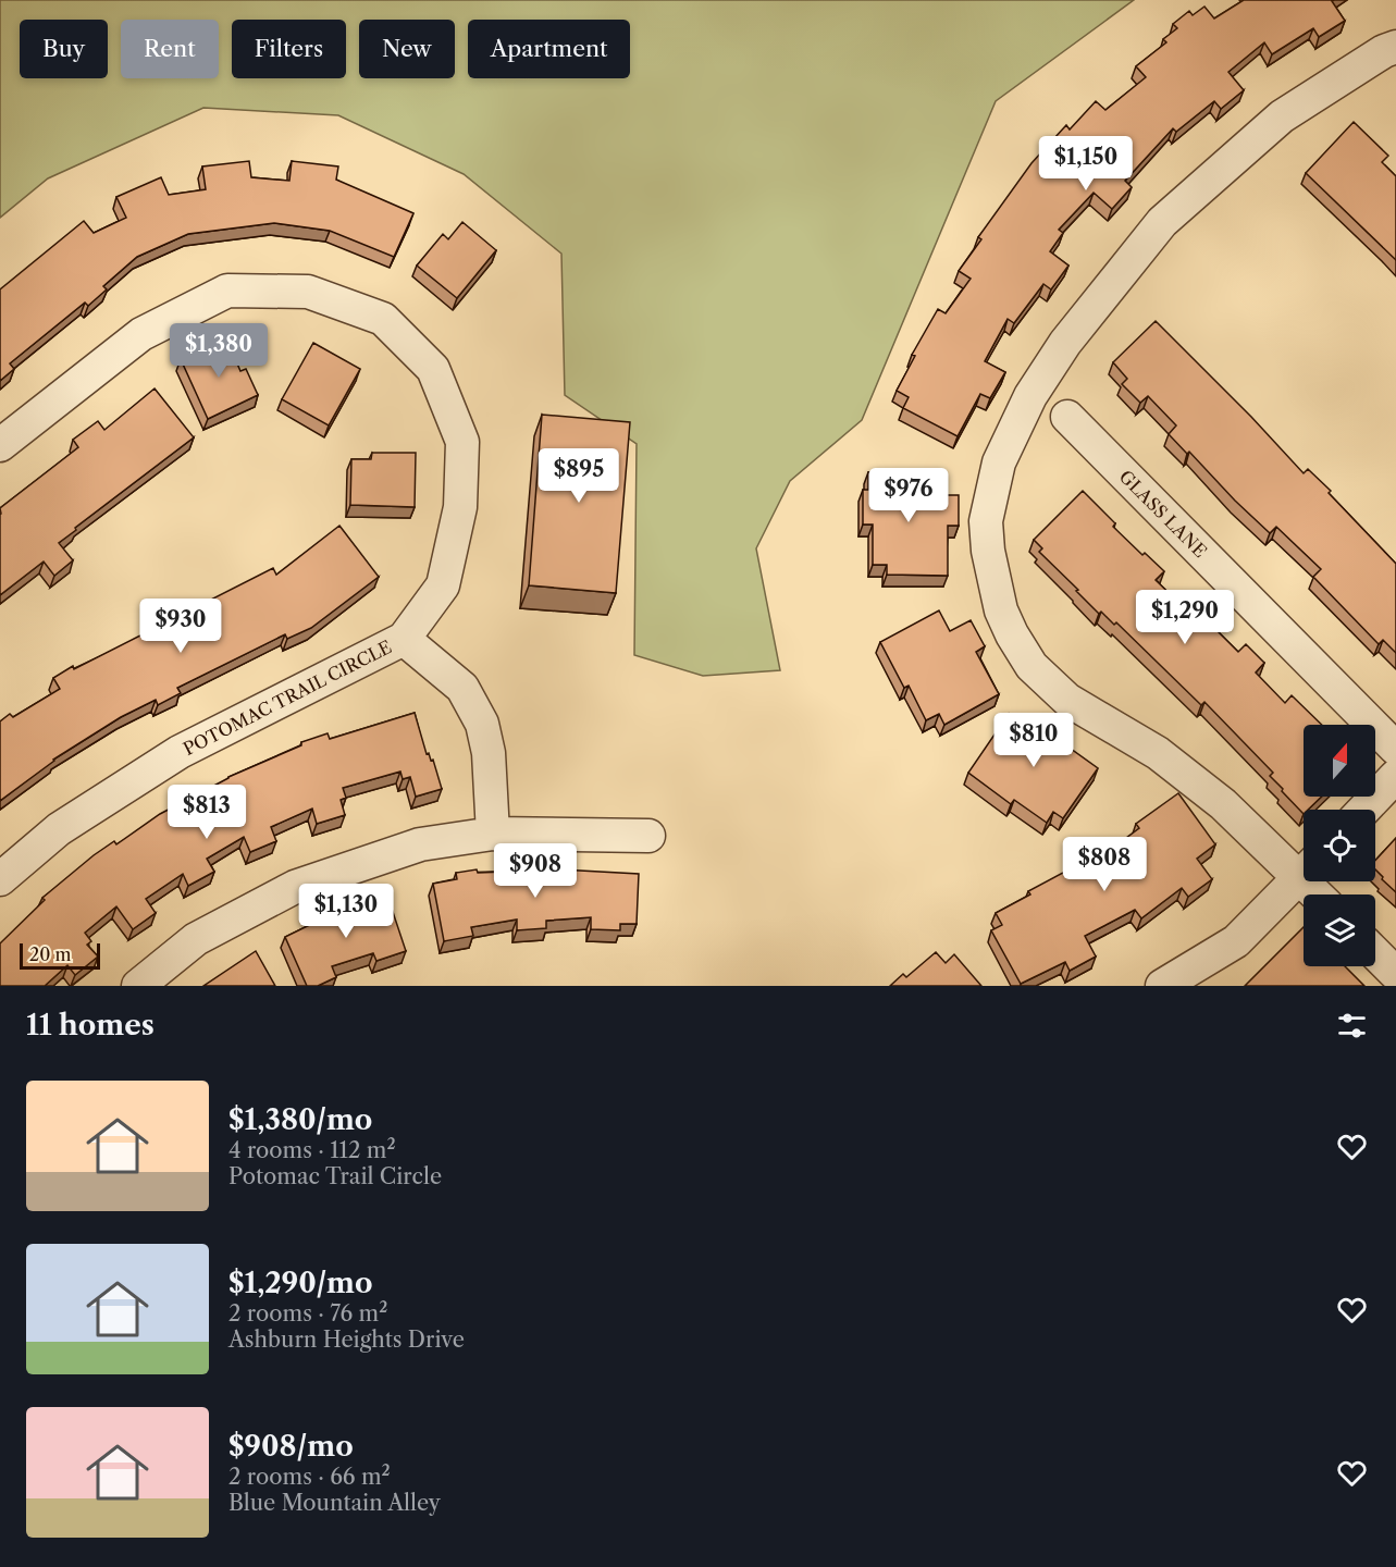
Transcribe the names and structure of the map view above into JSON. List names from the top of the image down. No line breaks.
{"streets":{"street":["GLASS LANE","POTOMAC TRAIL CIRCLE"]},"scale_bar":"20 m","north":"top","page":{"chip":["Buy","Rent","Filters","New","Apartment"],"price":["$1,150","$1,380","$895","$976","$1,290","$930","$810","$813","$808","$908","$1,130"],"scale":"20 m","heading":"11 homes","list":[{"name":"$1,380/mo","note":"4 rooms · 112 m² · Potomac Trail Circle"},{"name":"$1,290/mo","note":"2 rooms · 76 m² · Ashburn Heights Drive"},{"name":"$908/mo","note":"2 rooms · 66 m² · Blue Mountain Alley"}]}}
